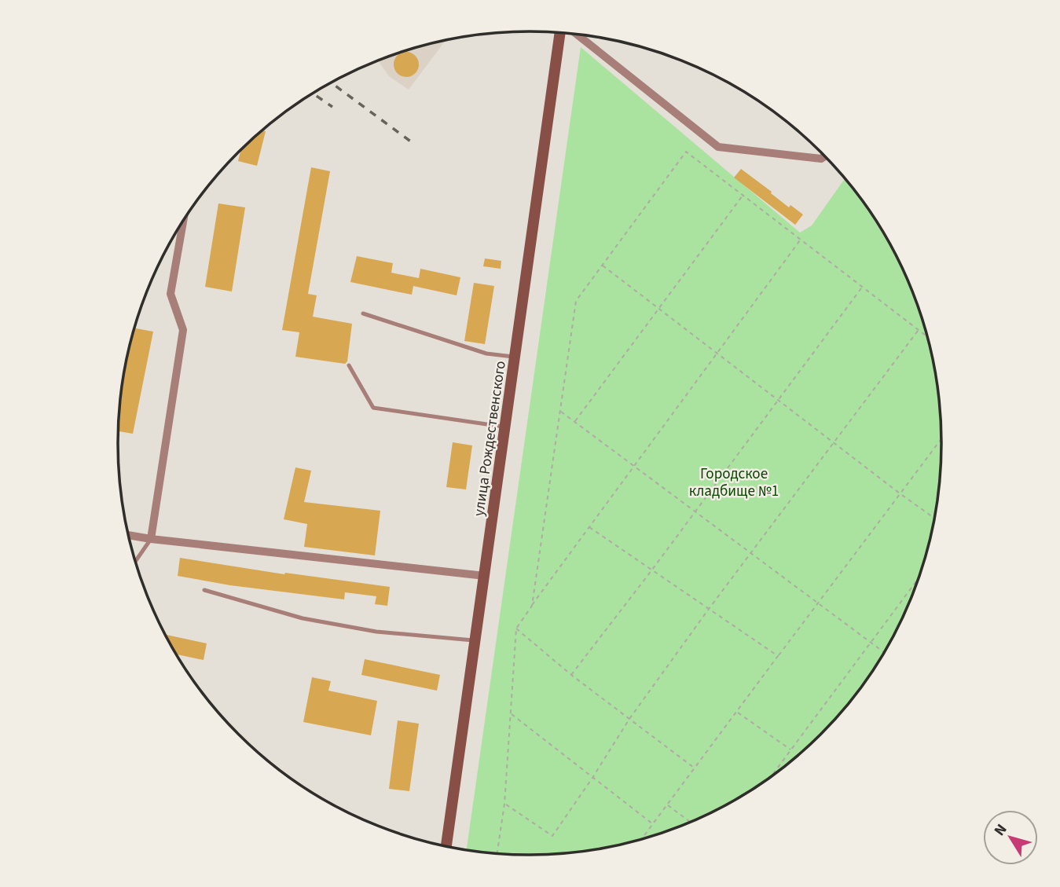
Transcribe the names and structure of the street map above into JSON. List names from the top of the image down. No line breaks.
{"streets":{"main road":["улица Рождественского"]},"parks":["Городское кладбище №1"],"north":"top left"}
